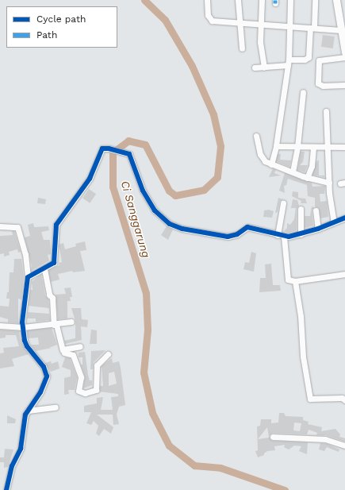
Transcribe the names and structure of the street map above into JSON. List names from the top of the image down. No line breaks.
{"water":["Ci Sanggarung"],"legend":["Cycle path","Path"]}
